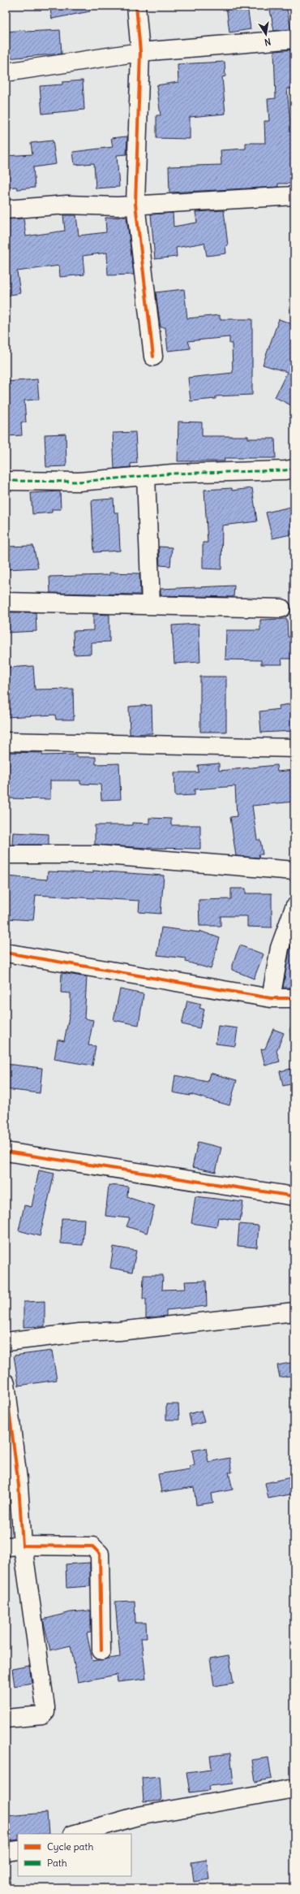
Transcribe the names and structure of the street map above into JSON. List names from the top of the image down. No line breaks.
{"legend":["Cycle path","Path"],"north":"bottom"}
